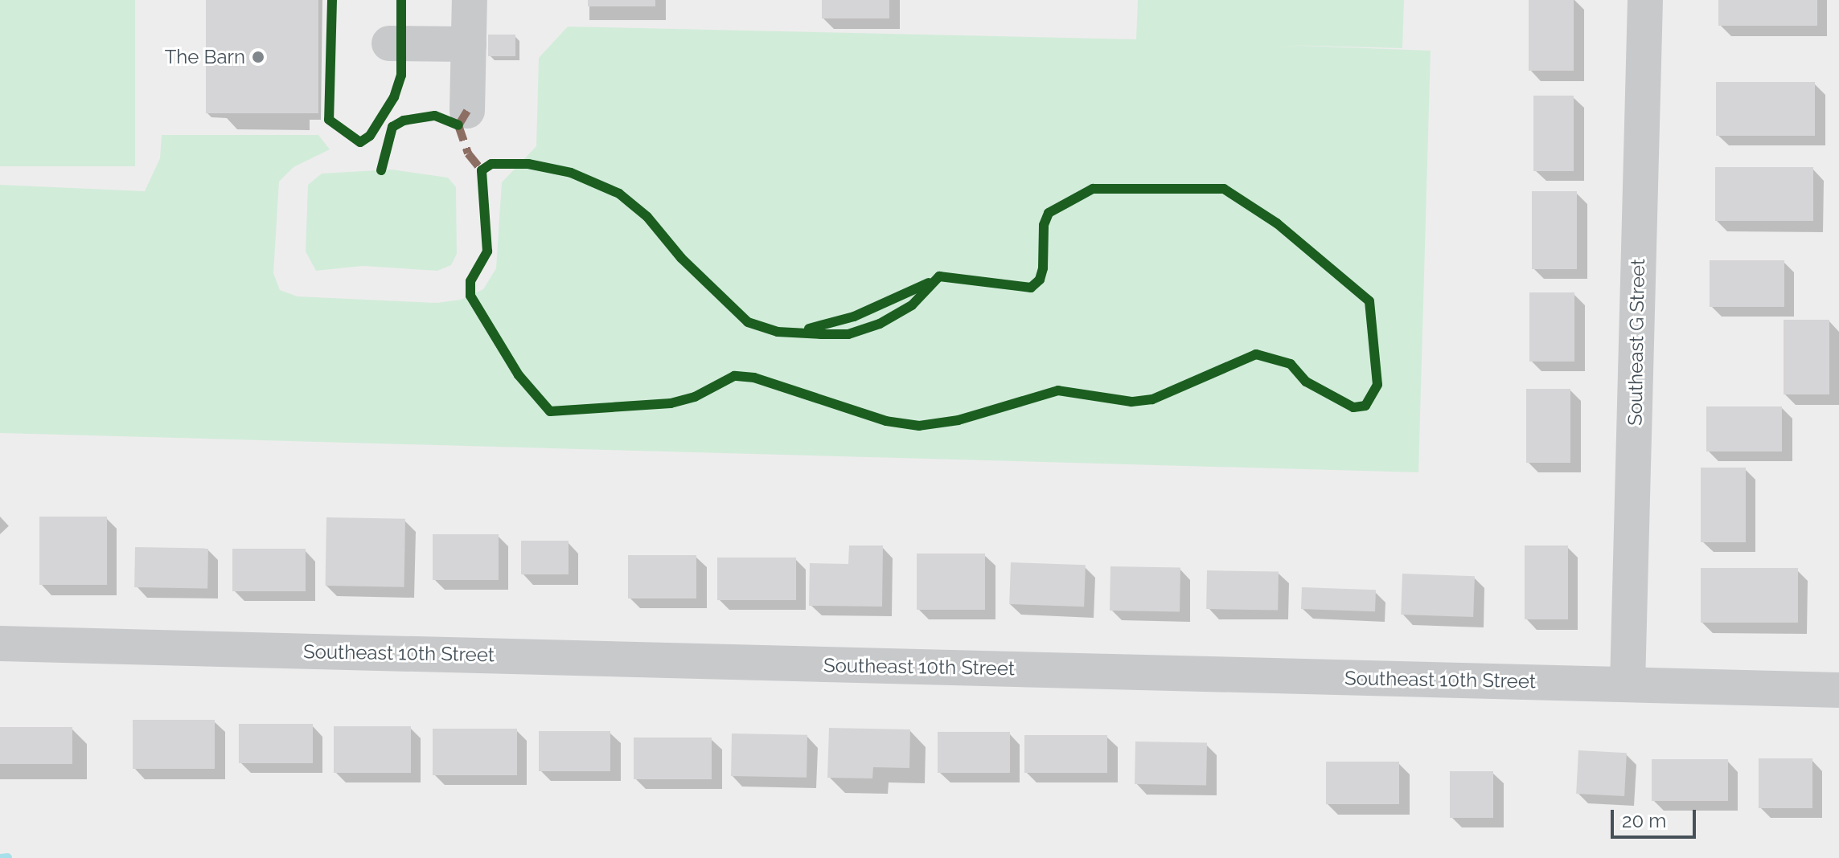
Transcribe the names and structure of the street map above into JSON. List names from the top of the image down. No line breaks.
{"streets":{"street":["Southeast G Street","Southeast 10th Street"]},"crossings":[["Southeast G Street","Southeast 10th Street"]],"places":["The Barn"],"scale_bar":"20 m"}
